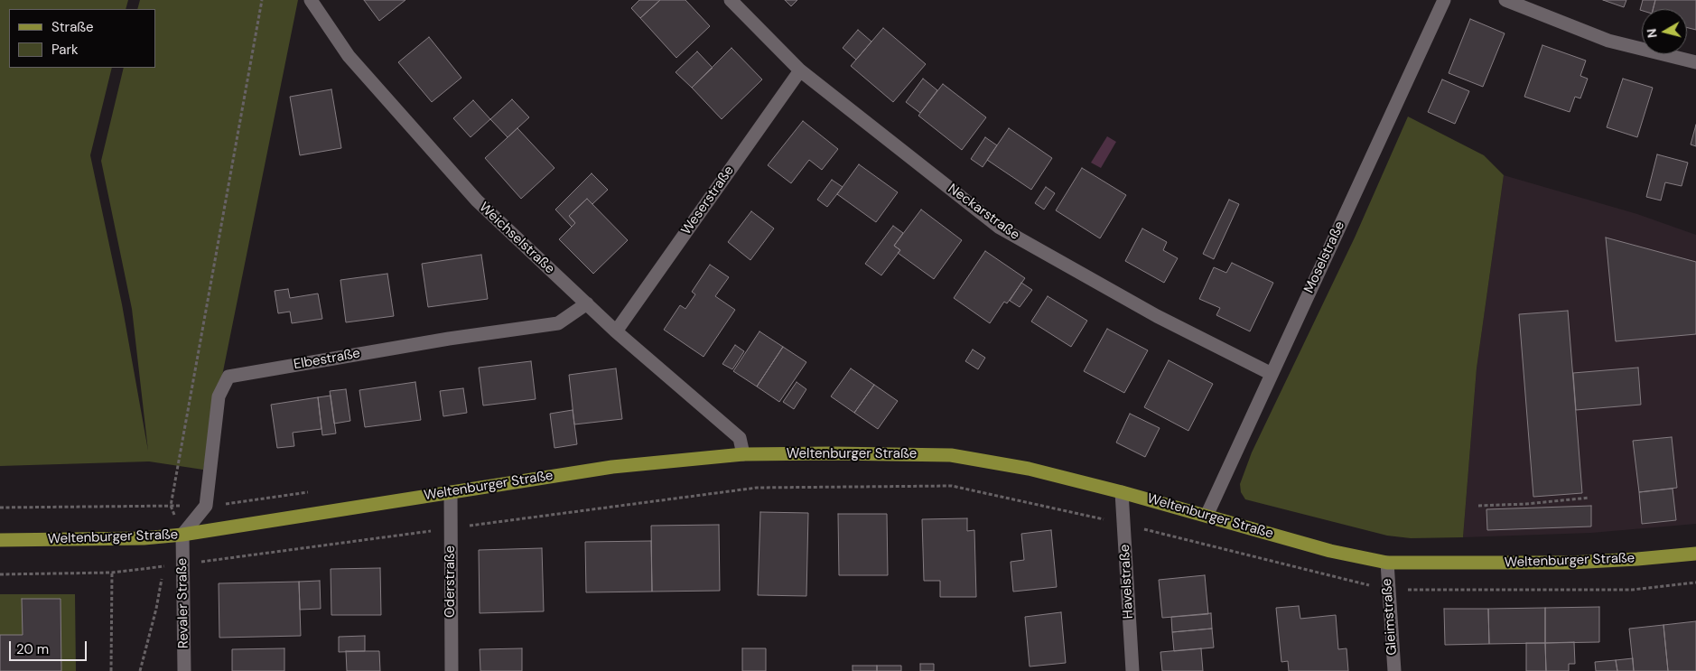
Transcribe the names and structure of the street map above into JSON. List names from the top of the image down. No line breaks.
{"streets":{"main road":["Weltenburger Straße"],"street":["Weserstraße","Neckarstraße","Weichselstraße","Moselstraße","Elbestraße","Oderstraße","Havelstraße","Revaler Straße","Gleimstraße"]},"crossings":[["Weserstraße","Neckarstraße"],["Weserstraße","Weichselstraße"],["Neckarstraße","Moselstraße"],["Weichselstraße","Elbestraße"],["Weichselstraße","Weltenburger Straße"],["Moselstraße","Weltenburger Straße"],["Weltenburger Straße","Oderstraße"],["Weltenburger Straße","Havelstraße"],["Weltenburger Straße","Revaler Straße"],["Weltenburger Straße","Gleimstraße"]],"legend":["Straße","Park"],"scale_bar":"20 m","north":"left"}
